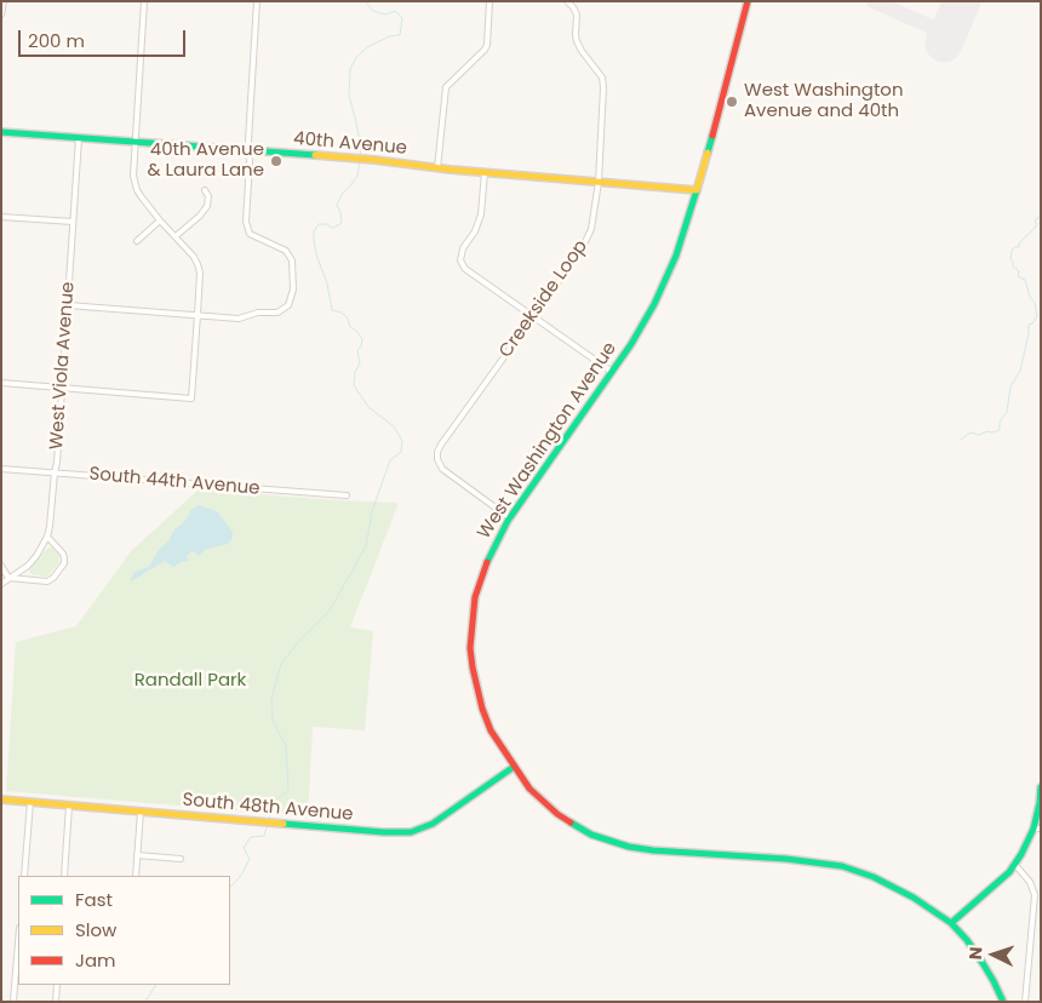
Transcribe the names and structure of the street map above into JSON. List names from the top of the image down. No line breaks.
{"streets":{"main road":["40th Avenue","West Washington Avenue","South 48th Avenue"],"street":["Creekside Loop","West Viola Avenue","South 44th Avenue"]},"crossings":[["40th Avenue","Creekside Loop"],["40th Avenue","West Viola Avenue"],["40th Avenue","West Washington Avenue"],["Creekside Loop","West Washington Avenue"],["West Viola Avenue","South 44th Avenue"],["West Washington Avenue","South 48th Avenue"]],"parks":["Randall Park"],"places":["West Washington Avenue and 40th","40th Avenue & Laura Lane"],"legend":["Fast","Slow","Jam"],"scale_bar":"200 m","north":"left"}
